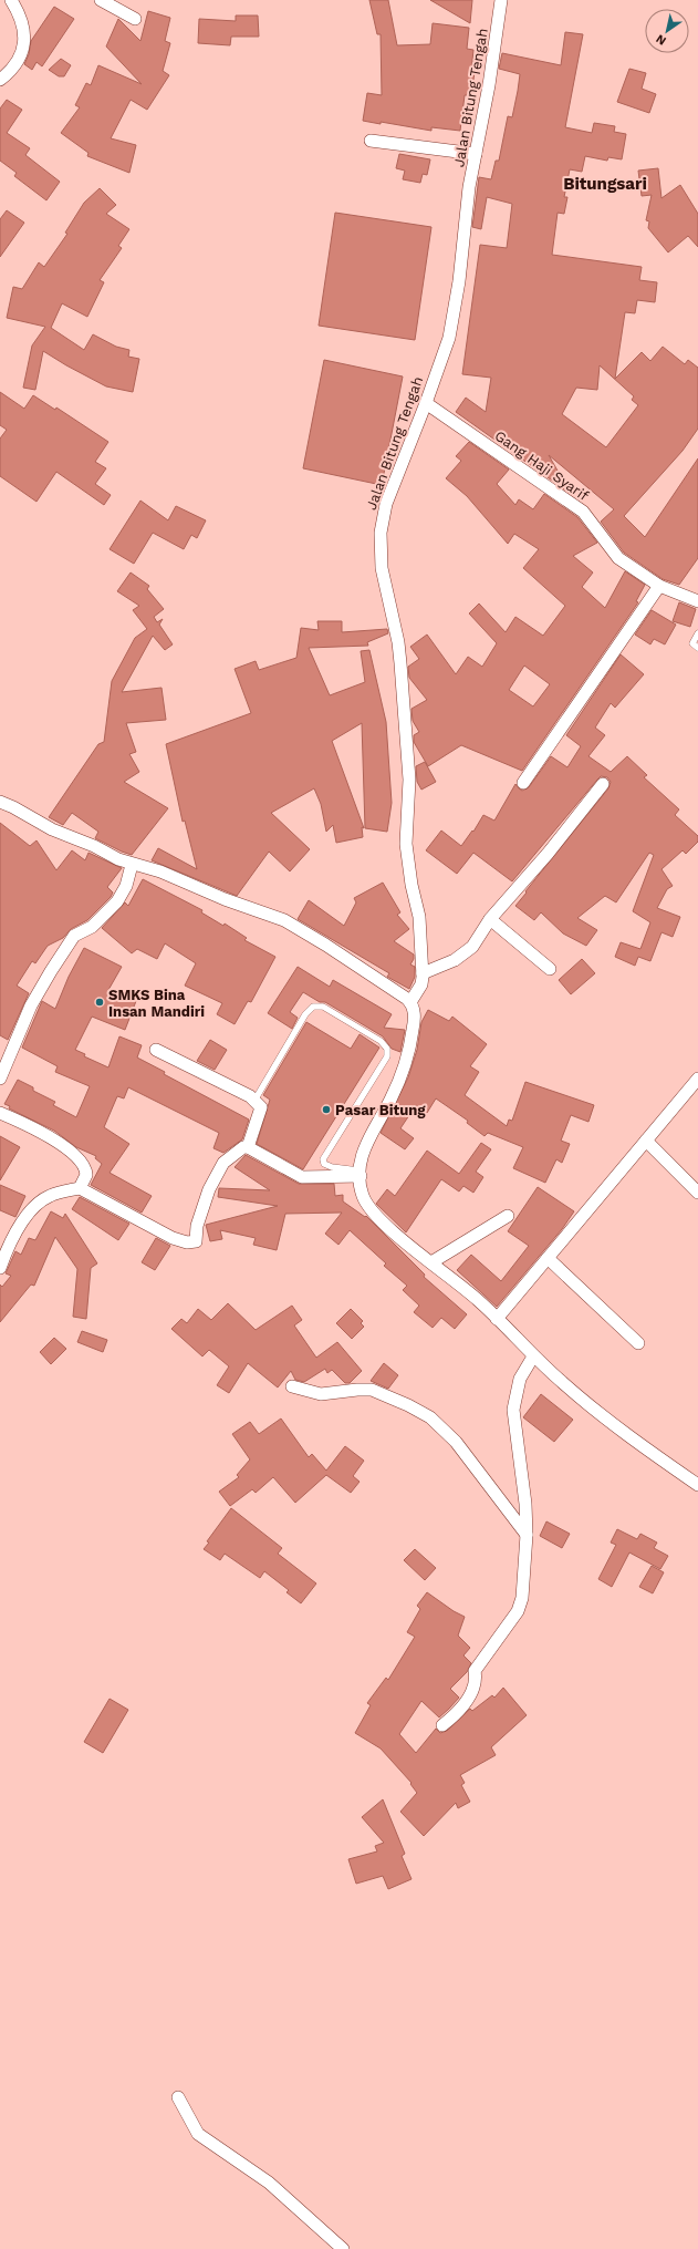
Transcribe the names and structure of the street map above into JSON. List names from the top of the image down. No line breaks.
{"streets":{"street":["Jalan Bitung Tengah","Gang Haji Syarif"]},"crossings":[["Jalan Bitung Tengah","Gang Haji Syarif"]],"districts":["Bitungsari"],"places":["SMKS Bina Insan Mandiri","Pasar Bitung"],"north":"bottom left"}
